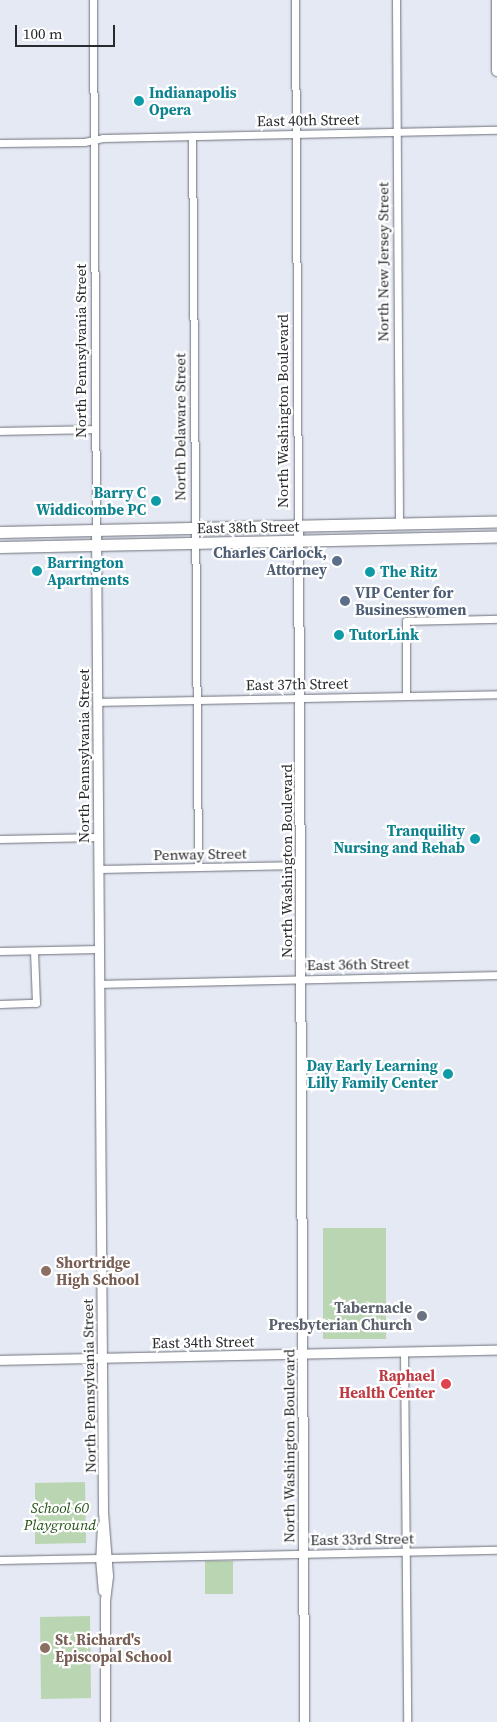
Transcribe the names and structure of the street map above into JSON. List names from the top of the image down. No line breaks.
{"streets":{"main road":["East 38th Street"],"street":["East 40th Street","North New Jersey Street","North Pennsylvania Street","North Washington Boulevard","North Delaware Street","East 37th Street","Penway Street","East 36th Street","East 34th Street","East 33rd Street"]},"crossings":[["East 40th Street","North New Jersey Street"],["East 40th Street","North Pennsylvania Street"],["East 40th Street","North Washington Boulevard"],["East 40th Street","North Delaware Street"],["North New Jersey Street","East 38th Street"],["North Pennsylvania Street","East 38th Street"],["North Pennsylvania Street","East 37th Street"],["North Pennsylvania Street","Penway Street"],["North Pennsylvania Street","East 36th Street"],["North Pennsylvania Street","East 34th Street"],["North Pennsylvania Street","East 33rd Street"],["North Washington Boulevard","East 38th Street"],["North Washington Boulevard","East 37th Street"],["North Washington Boulevard","Penway Street"],["North Washington Boulevard","East 36th Street"],["North Washington Boulevard","East 34th Street"],["North Washington Boulevard","East 33rd Street"],["North Delaware Street","East 38th Street"],["North Delaware Street","East 37th Street"],["North Delaware Street","Penway Street"]],"parks":["School 60 Playground"],"places":["Indianapolis Opera","Barry C Widdicombe PC","Charles Carlock, Attorney","Barrington Apartments","The Ritz","VIP Center for Businesswomen","TutorLink","Tranquility Nursing and Rehab","Day Early Learning Lilly Family Center","Shortridge High School","Tabernacle Presbyterian Church","Raphael Health Center","St. Richard's Episcopal School"],"scale_bar":"100 m"}
